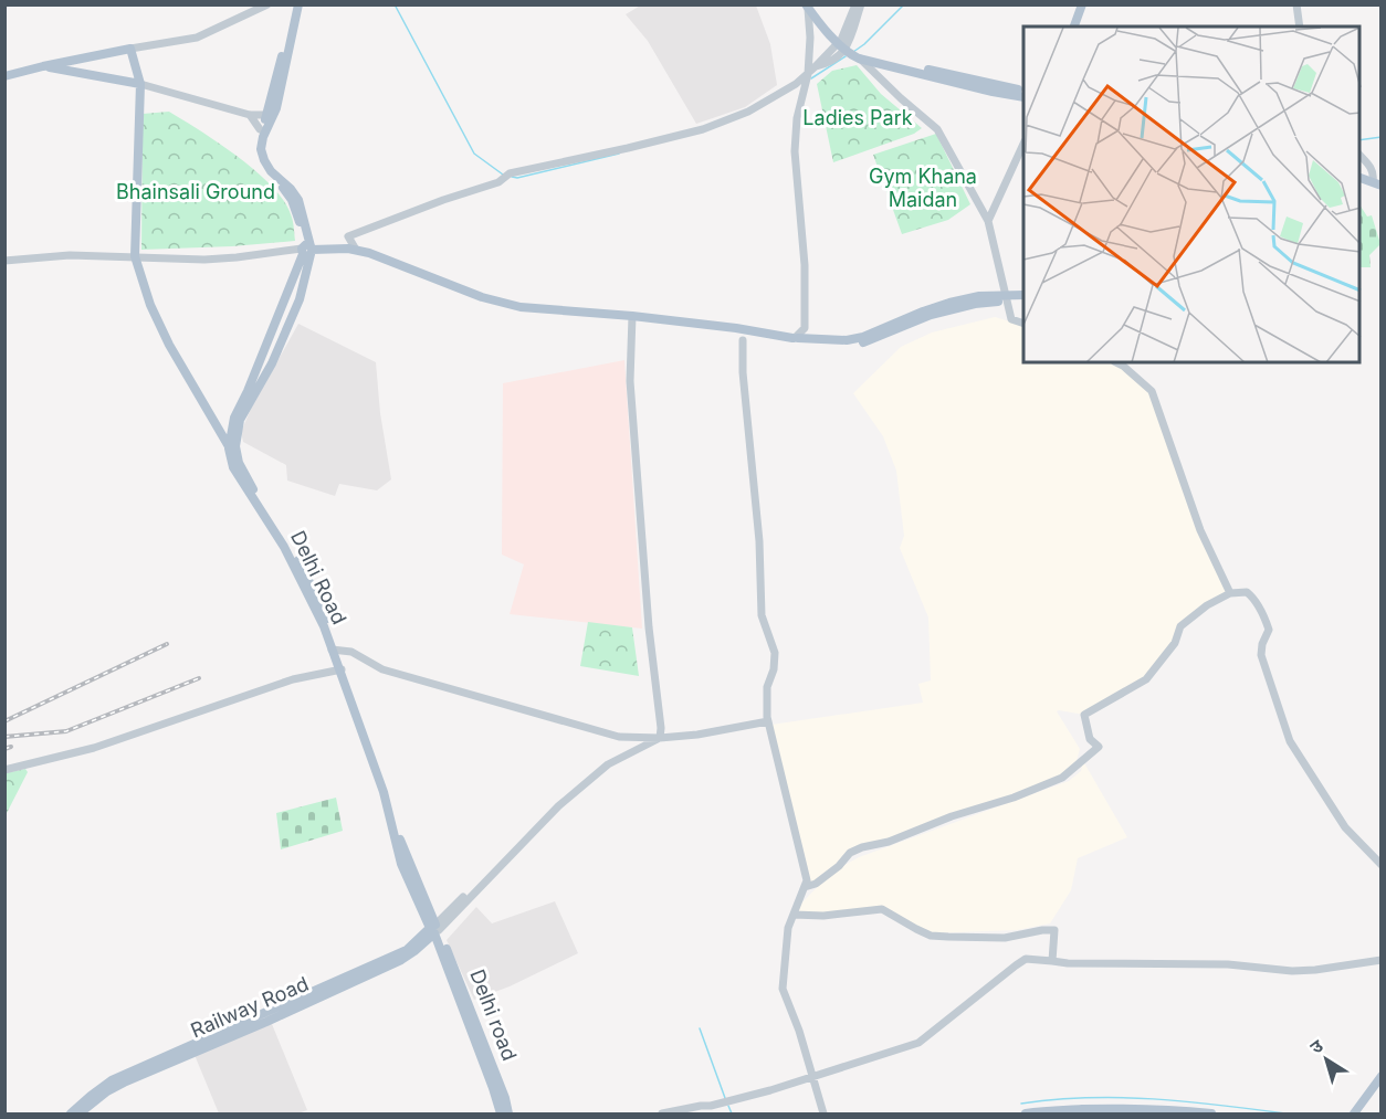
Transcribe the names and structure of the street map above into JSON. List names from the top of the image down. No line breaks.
{"streets":{"main road":["Delhi Road","Railway Road","Delhi road"]},"crossings":[["Delhi Road","Delhi road"]],"parks":["Ladies Park","Gym Khana Maidan","Bhainsali Ground"],"north":"top left"}
